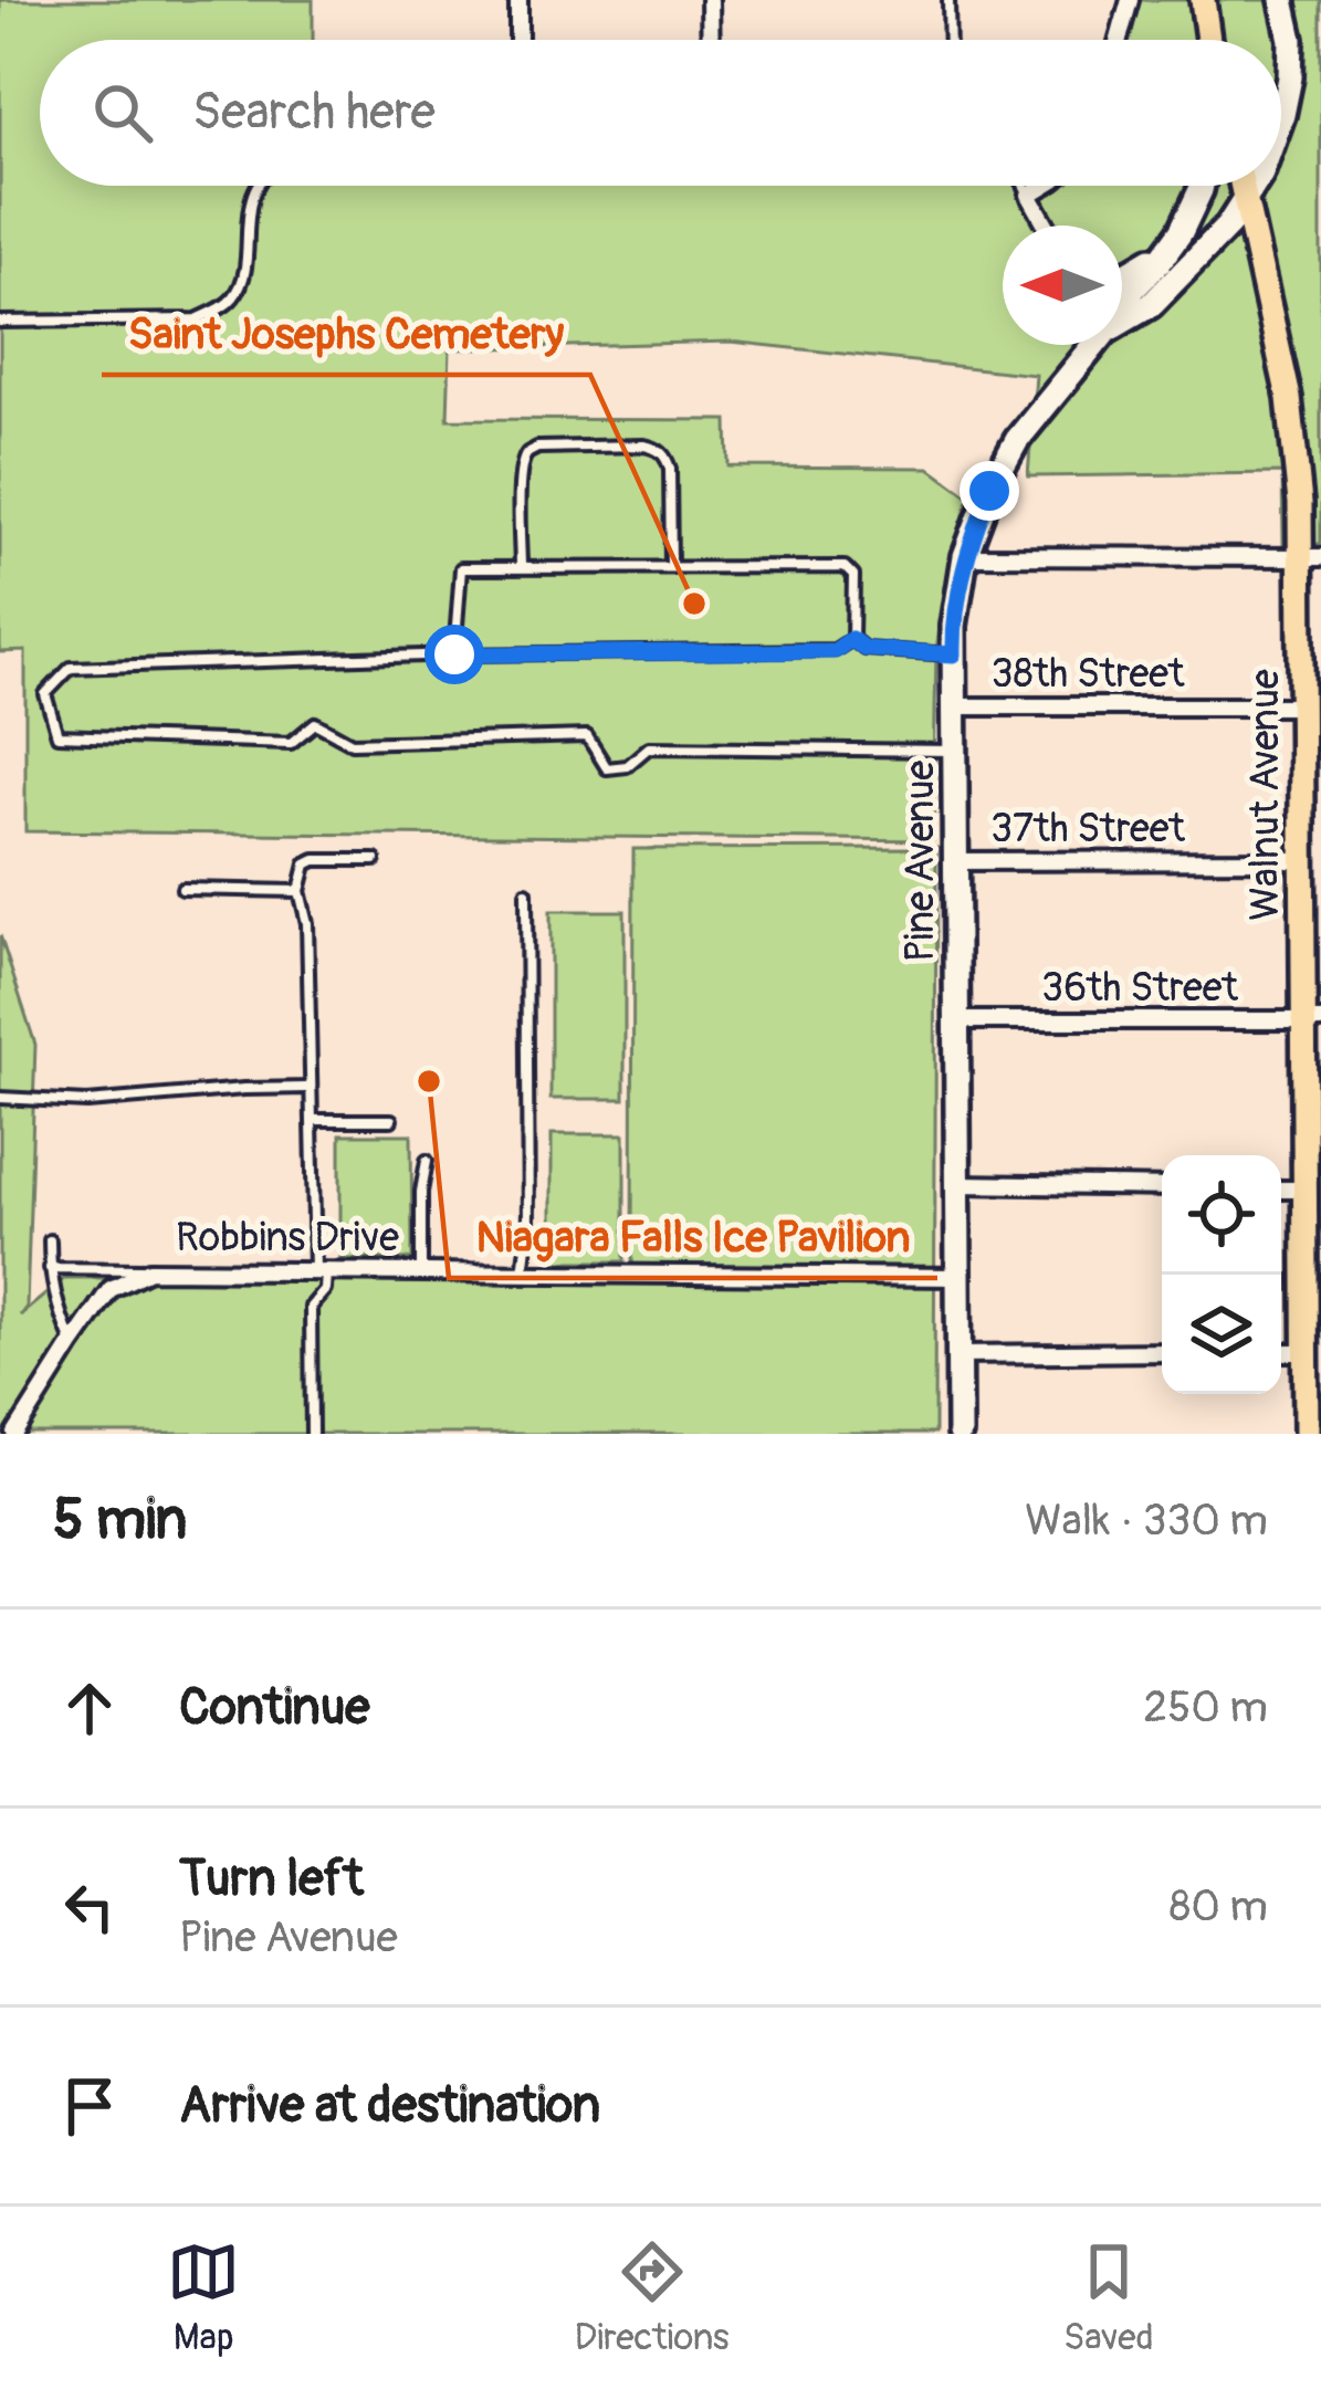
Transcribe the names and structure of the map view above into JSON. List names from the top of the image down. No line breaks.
{"streets":{"main road":["Walnut Avenue","Pine Avenue"],"street":["38th Street","37th Street","36th Street","Robbins Drive"]},"crossings":[["38th Street","Walnut Avenue"],["38th Street","Pine Avenue"],["Walnut Avenue","37th Street"],["Walnut Avenue","36th Street"],["37th Street","Pine Avenue"],["Pine Avenue","36th Street"],["Pine Avenue","Robbins Drive"]],"places":["Saint Josephs Cemetery","Niagara Falls Ice Pavilion"],"north":"left","page":{"search":"Search here","heading":["5 min","Walk · 330 m"],"list":[["Continue","250 m"],["Turn left","Pine Avenue","80 m"],"Arrive at destination"],"nav":["Map","Directions","Saved"]}}
